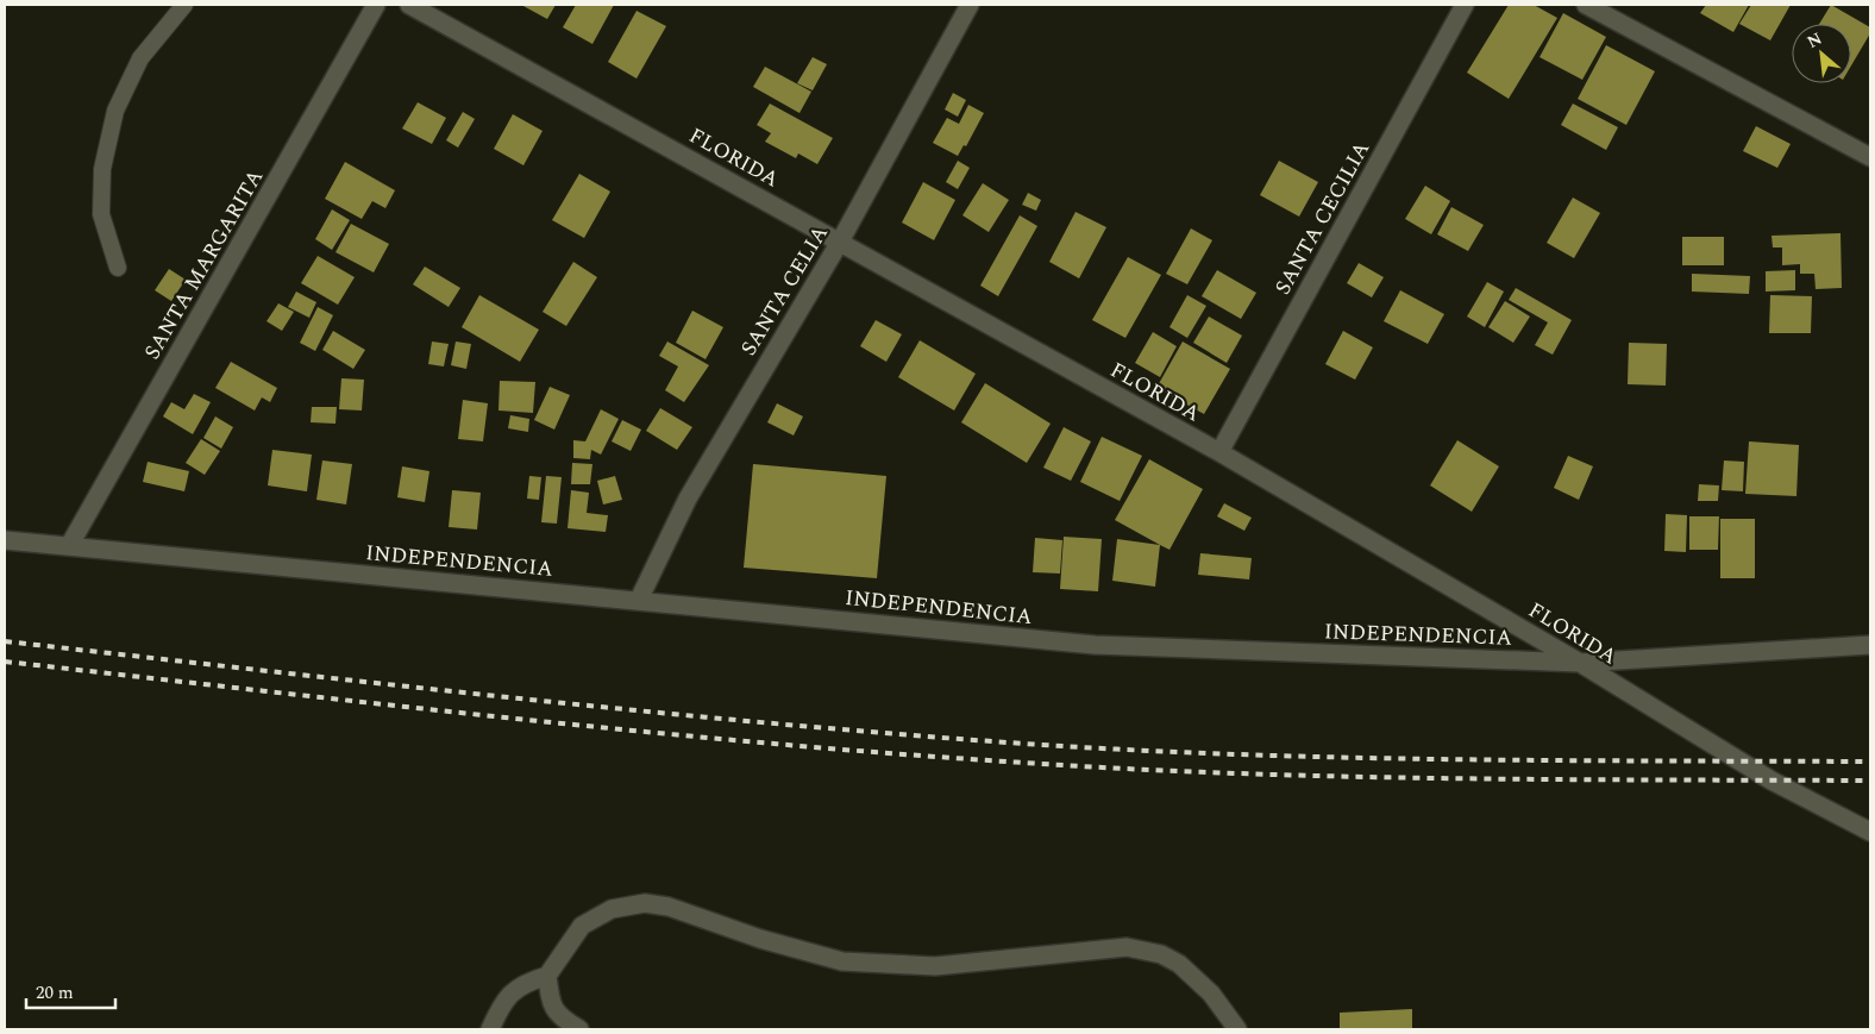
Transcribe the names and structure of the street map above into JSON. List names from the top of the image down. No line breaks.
{"streets":{"street":["FLORIDA","SANTA CECILIA","SANTA MARGARITA","SANTA CELIA","INDEPENDENCIA"]},"crossings":[["FLORIDA","SANTA CECILIA"],["FLORIDA","SANTA CELIA"],["FLORIDA","INDEPENDENCIA"],["SANTA MARGARITA","INDEPENDENCIA"],["SANTA CELIA","INDEPENDENCIA"]],"scale_bar":"20 m","north":"top left"}
